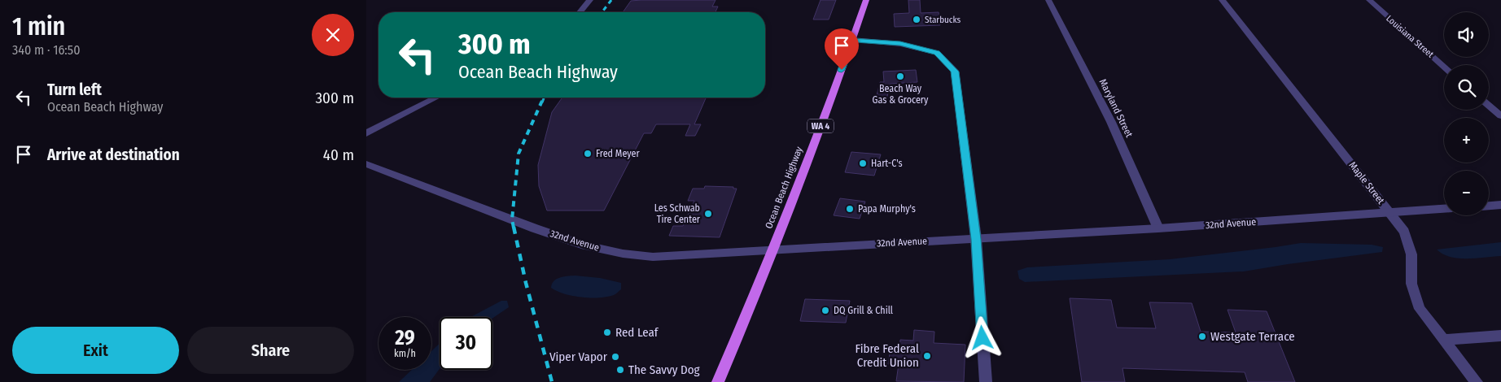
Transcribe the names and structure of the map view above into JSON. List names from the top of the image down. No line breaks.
{"streets":{"main road":["WA 4","Ocean Beach Highway"],"street":["Louisiana Street","Maryland Street","Maple Street","32nd Avenue"]},"crossings":[["Maryland Street","32nd Avenue"],["Maple Street","32nd Avenue"],["Ocean Beach Highway","32nd Avenue"]],"places":["Starbucks","Beach Way Gas & Grocery","Fred Meyer","Hart-C's","Papa Murphy's","Les Schwab Tire Center","DQ Grill & Chill","Red Leaf","Westgate Terrace","Fibre Federal Credit Union","Viper Vapor","The Savvy Dog"],"page":{"heading":["1 min","340 m · 16:50"],"map_buttons":["+","−"],"turn":["300 m","Ocean Beach Highway"],"list":[{"name":"Turn left","note":"Ocean Beach Highway","value":"300 m"},{"name":"Arrive at destination","value":"40 m"}],"speed":"29 km/h","limit":"30","buttons":["Exit","Share"]}}
